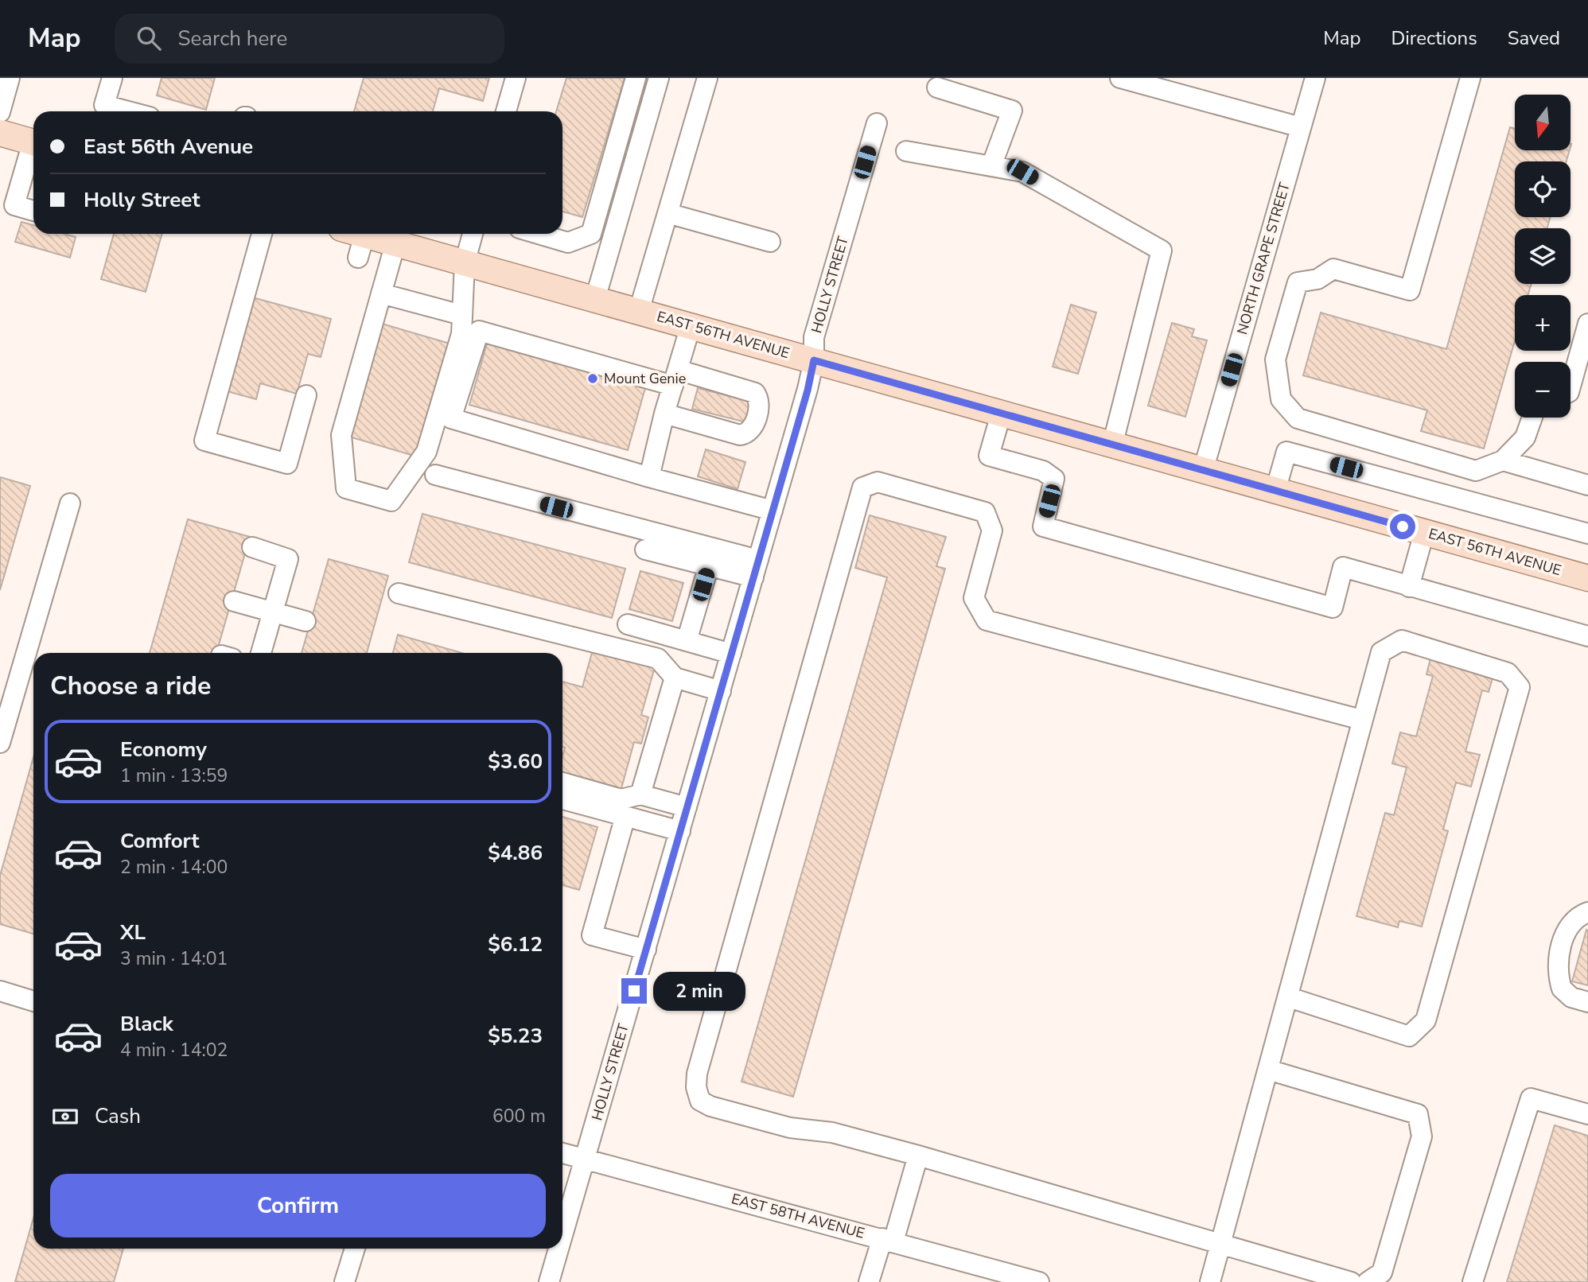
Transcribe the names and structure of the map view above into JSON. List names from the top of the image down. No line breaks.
{"streets":{"main road":["EAST 56TH AVENUE"],"street":["NORTH GRAPE STREET","HOLLY STREET","EAST 58TH AVENUE"]},"crossings":[["NORTH GRAPE STREET","EAST 56TH AVENUE"],["HOLLY STREET","EAST 56TH AVENUE"],["HOLLY STREET","EAST 58TH AVENUE"]],"places":["Mount Genie"],"north":"bottom","page":{"header":"Map","search":"Search here","nav":["Map","Directions","Saved"],"map_buttons":["+","−"],"banner":["East 56th Avenue","Holly Street"],"heading":"Choose a ride","list":[{"name":"Economy","note":"1 min · 13:59","value":"$3.60"},{"name":"Comfort","note":"2 min · 14:00","value":"$4.86"},{"name":"XL","note":"3 min · 14:01","value":"$6.12"},{"name":"Black","note":"4 min · 14:02","value":"$5.23"}],"bubble":"2 min","pay":["Cash","600 m"],"buttons":"Confirm"}}
